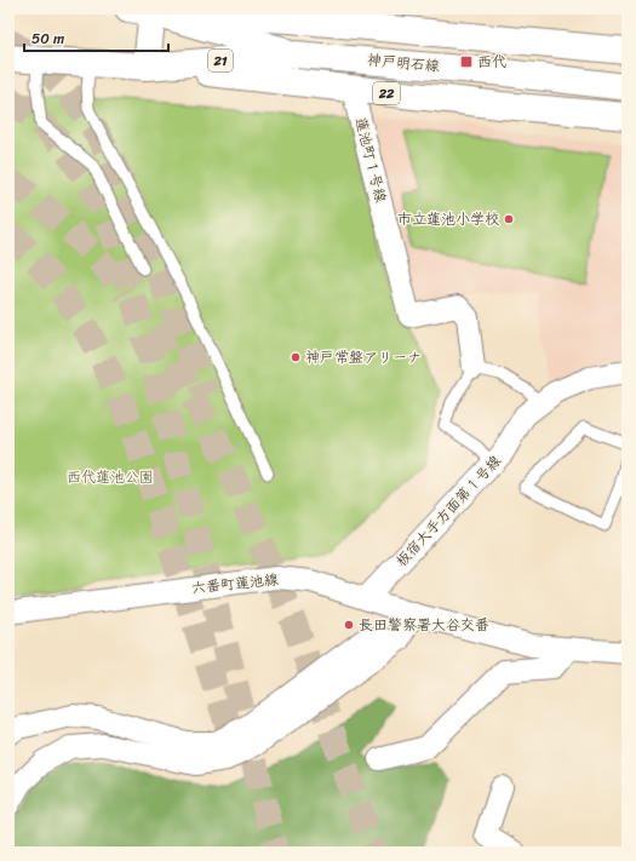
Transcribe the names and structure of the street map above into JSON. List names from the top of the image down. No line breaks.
{"streets":{"main road":["21","神戸明石線","22"],"street":["蓮池町１号線","板宿大手方面第１号線","六番町蓮池線"]},"crossings":[["神戸明石線","22"],["22","蓮池町１号線"],["板宿大手方面第１号線","六番町蓮池線"]],"parks":["西代蓮池公園"],"places":{"transit":["西代"],"other":["市立蓮池小学校","神戸常盤アリーナ","長田警察署大谷交番"]},"scale_bar":"50 m"}
